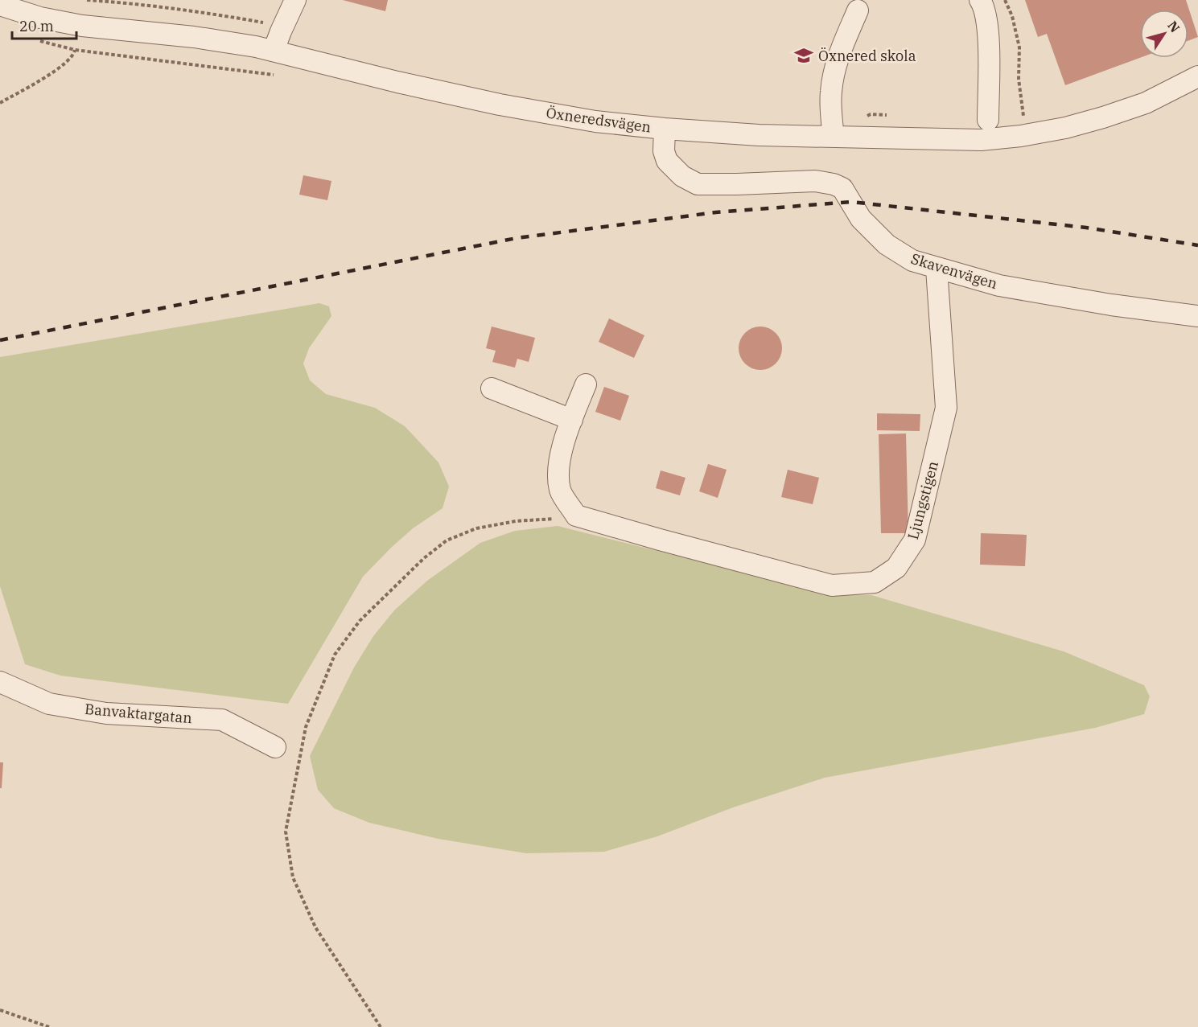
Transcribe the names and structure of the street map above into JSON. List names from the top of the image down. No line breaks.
{"streets":{"street":["Öxneredsvägen","Skavenvägen","Ljungstigen","Banvaktargatan"]},"crossings":[["Öxneredsvägen","Skavenvägen"],["Skavenvägen","Ljungstigen"]],"places":{"school or university":["Öxnered skola"]},"scale_bar":"20 m","north":"top right"}
